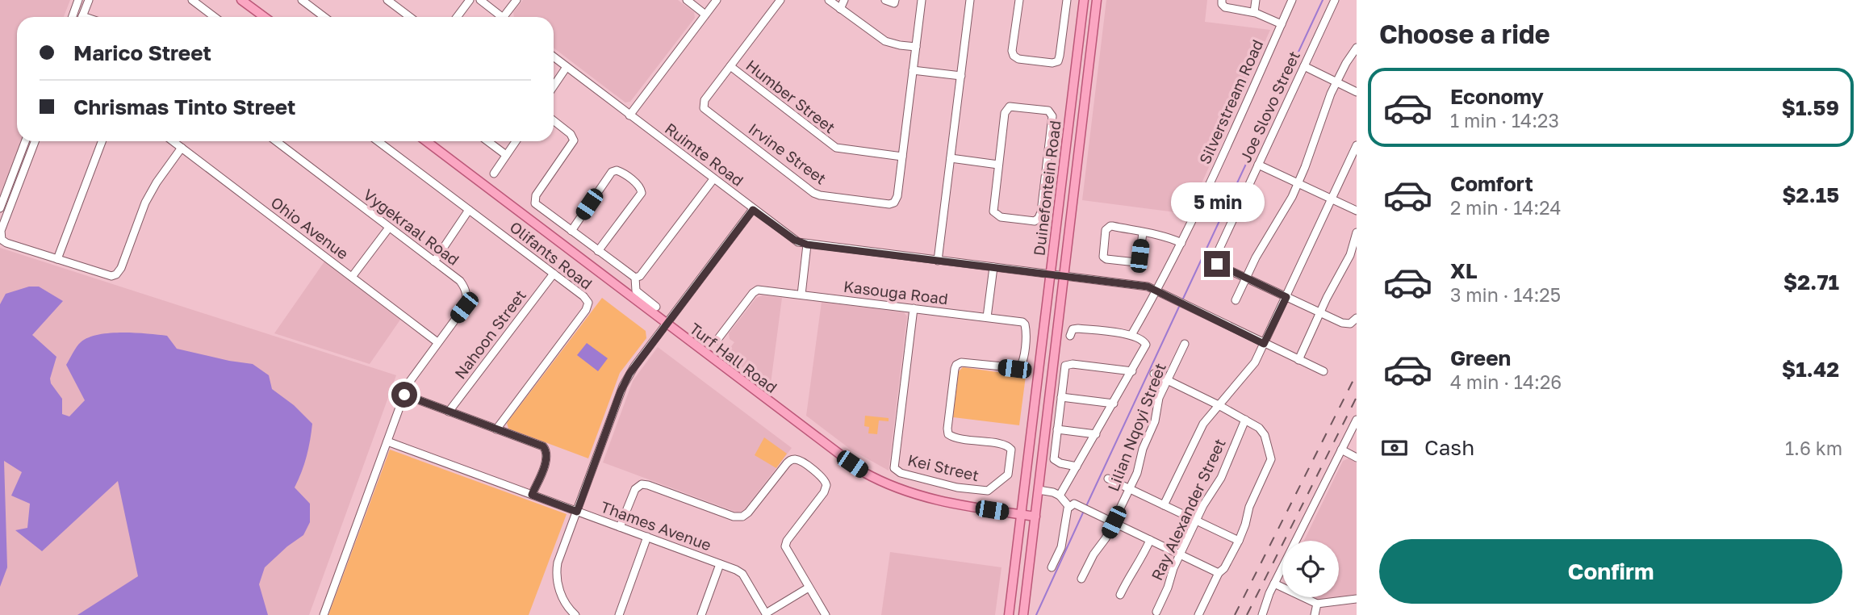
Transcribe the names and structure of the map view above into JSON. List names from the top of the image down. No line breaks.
{"streets":{"main road":["Duinefontein Road","Turf Hall Road"],"street":["Humber Street","Silverstream Road","Joe Slovo Street","Irvine Street","Ruimte Road","Vygekraal Road","Ohio Avenue","Olifants Road","Kasouga Road","Nahoon Street","Lilian Nqoyi Street","Kei Street","Ray Alexander Street","Thames Avenue"]},"crossings":[["Humber Street","Irvine Street"],["Silverstream Road","Ruimte Road"],["Ruimte Road","Duinefontein Road"],["Duinefontein Road","Turf Hall Road"],["Vygekraal Road","Ohio Avenue"],["Vygekraal Road","Thames Avenue"],["Olifants Road","Nahoon Street"],["Kasouga Road","Kei Street"]],"page":{"heading":"Choose a ride","banner":["Marico Street","Chrismas Tinto Street"],"list":[{"name":"Economy","note":"1 min · 14:23","value":"$1.59"},{"name":"Comfort","note":"2 min · 14:24","value":"$2.15"},{"name":"XL","note":"3 min · 14:25","value":"$2.71"},{"name":"Green","note":"4 min · 14:26","value":"$1.42"}],"bubble":"5 min","pay":["Cash","1.6 km"],"buttons":"Confirm"}}
